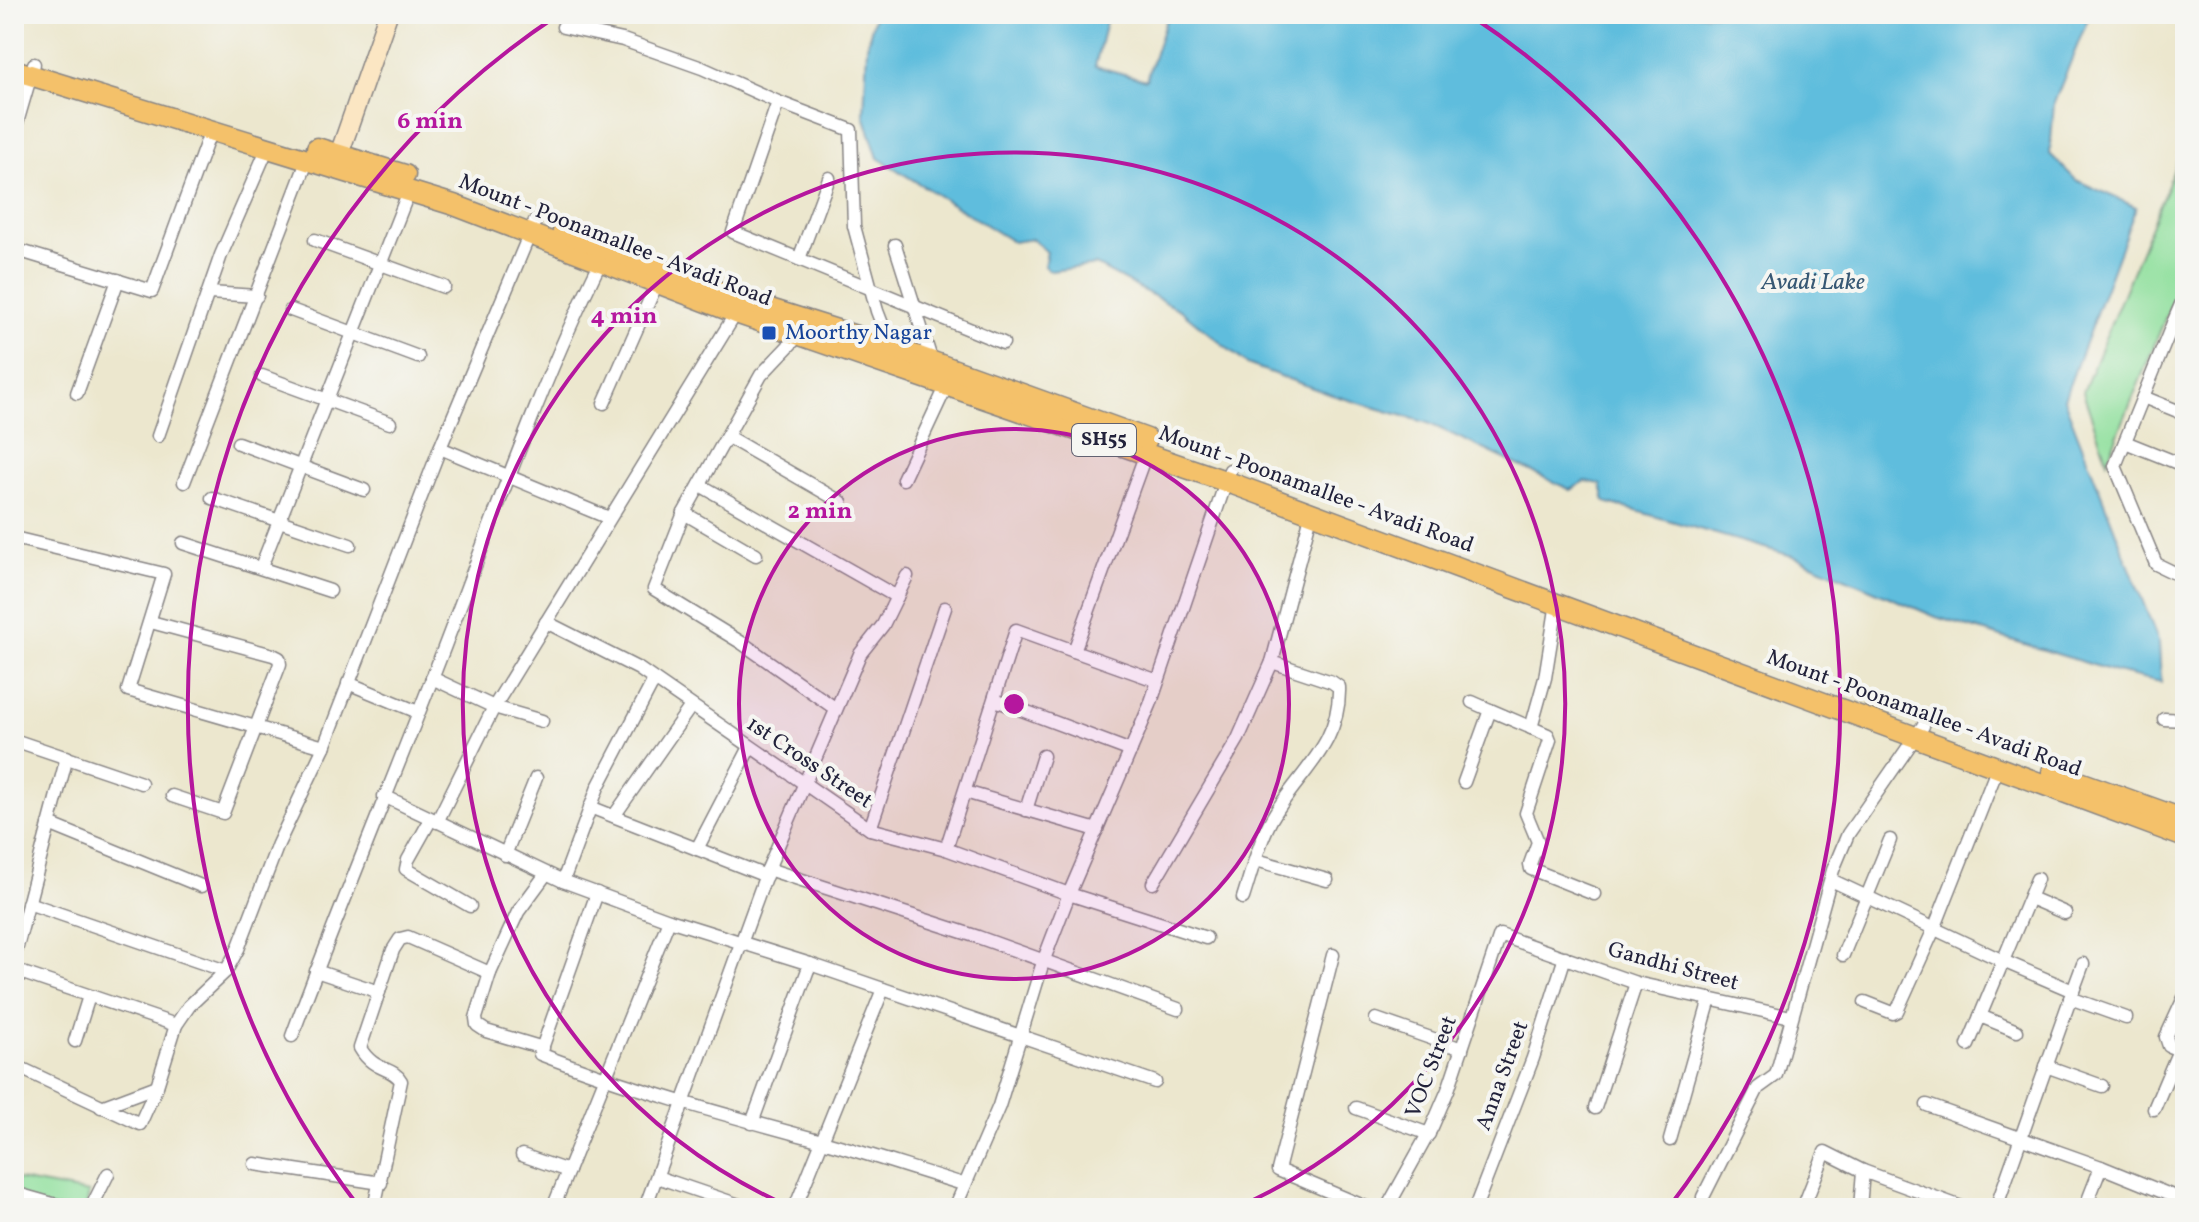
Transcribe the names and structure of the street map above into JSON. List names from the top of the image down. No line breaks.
{"streets":{"main road":["Mount - Poonamallee - Avadi Road","SH55"],"street":["1st Cross Street","Gandhi Street","VOC Street","Anna Street"]},"crossings":[["Gandhi Street","VOC Street"],["Gandhi Street","Anna Street"]],"water":["Avadi Lake"],"places":{"transit":["Moorthy Nagar"]},"rings":["6 min","4 min","2 min"]}
